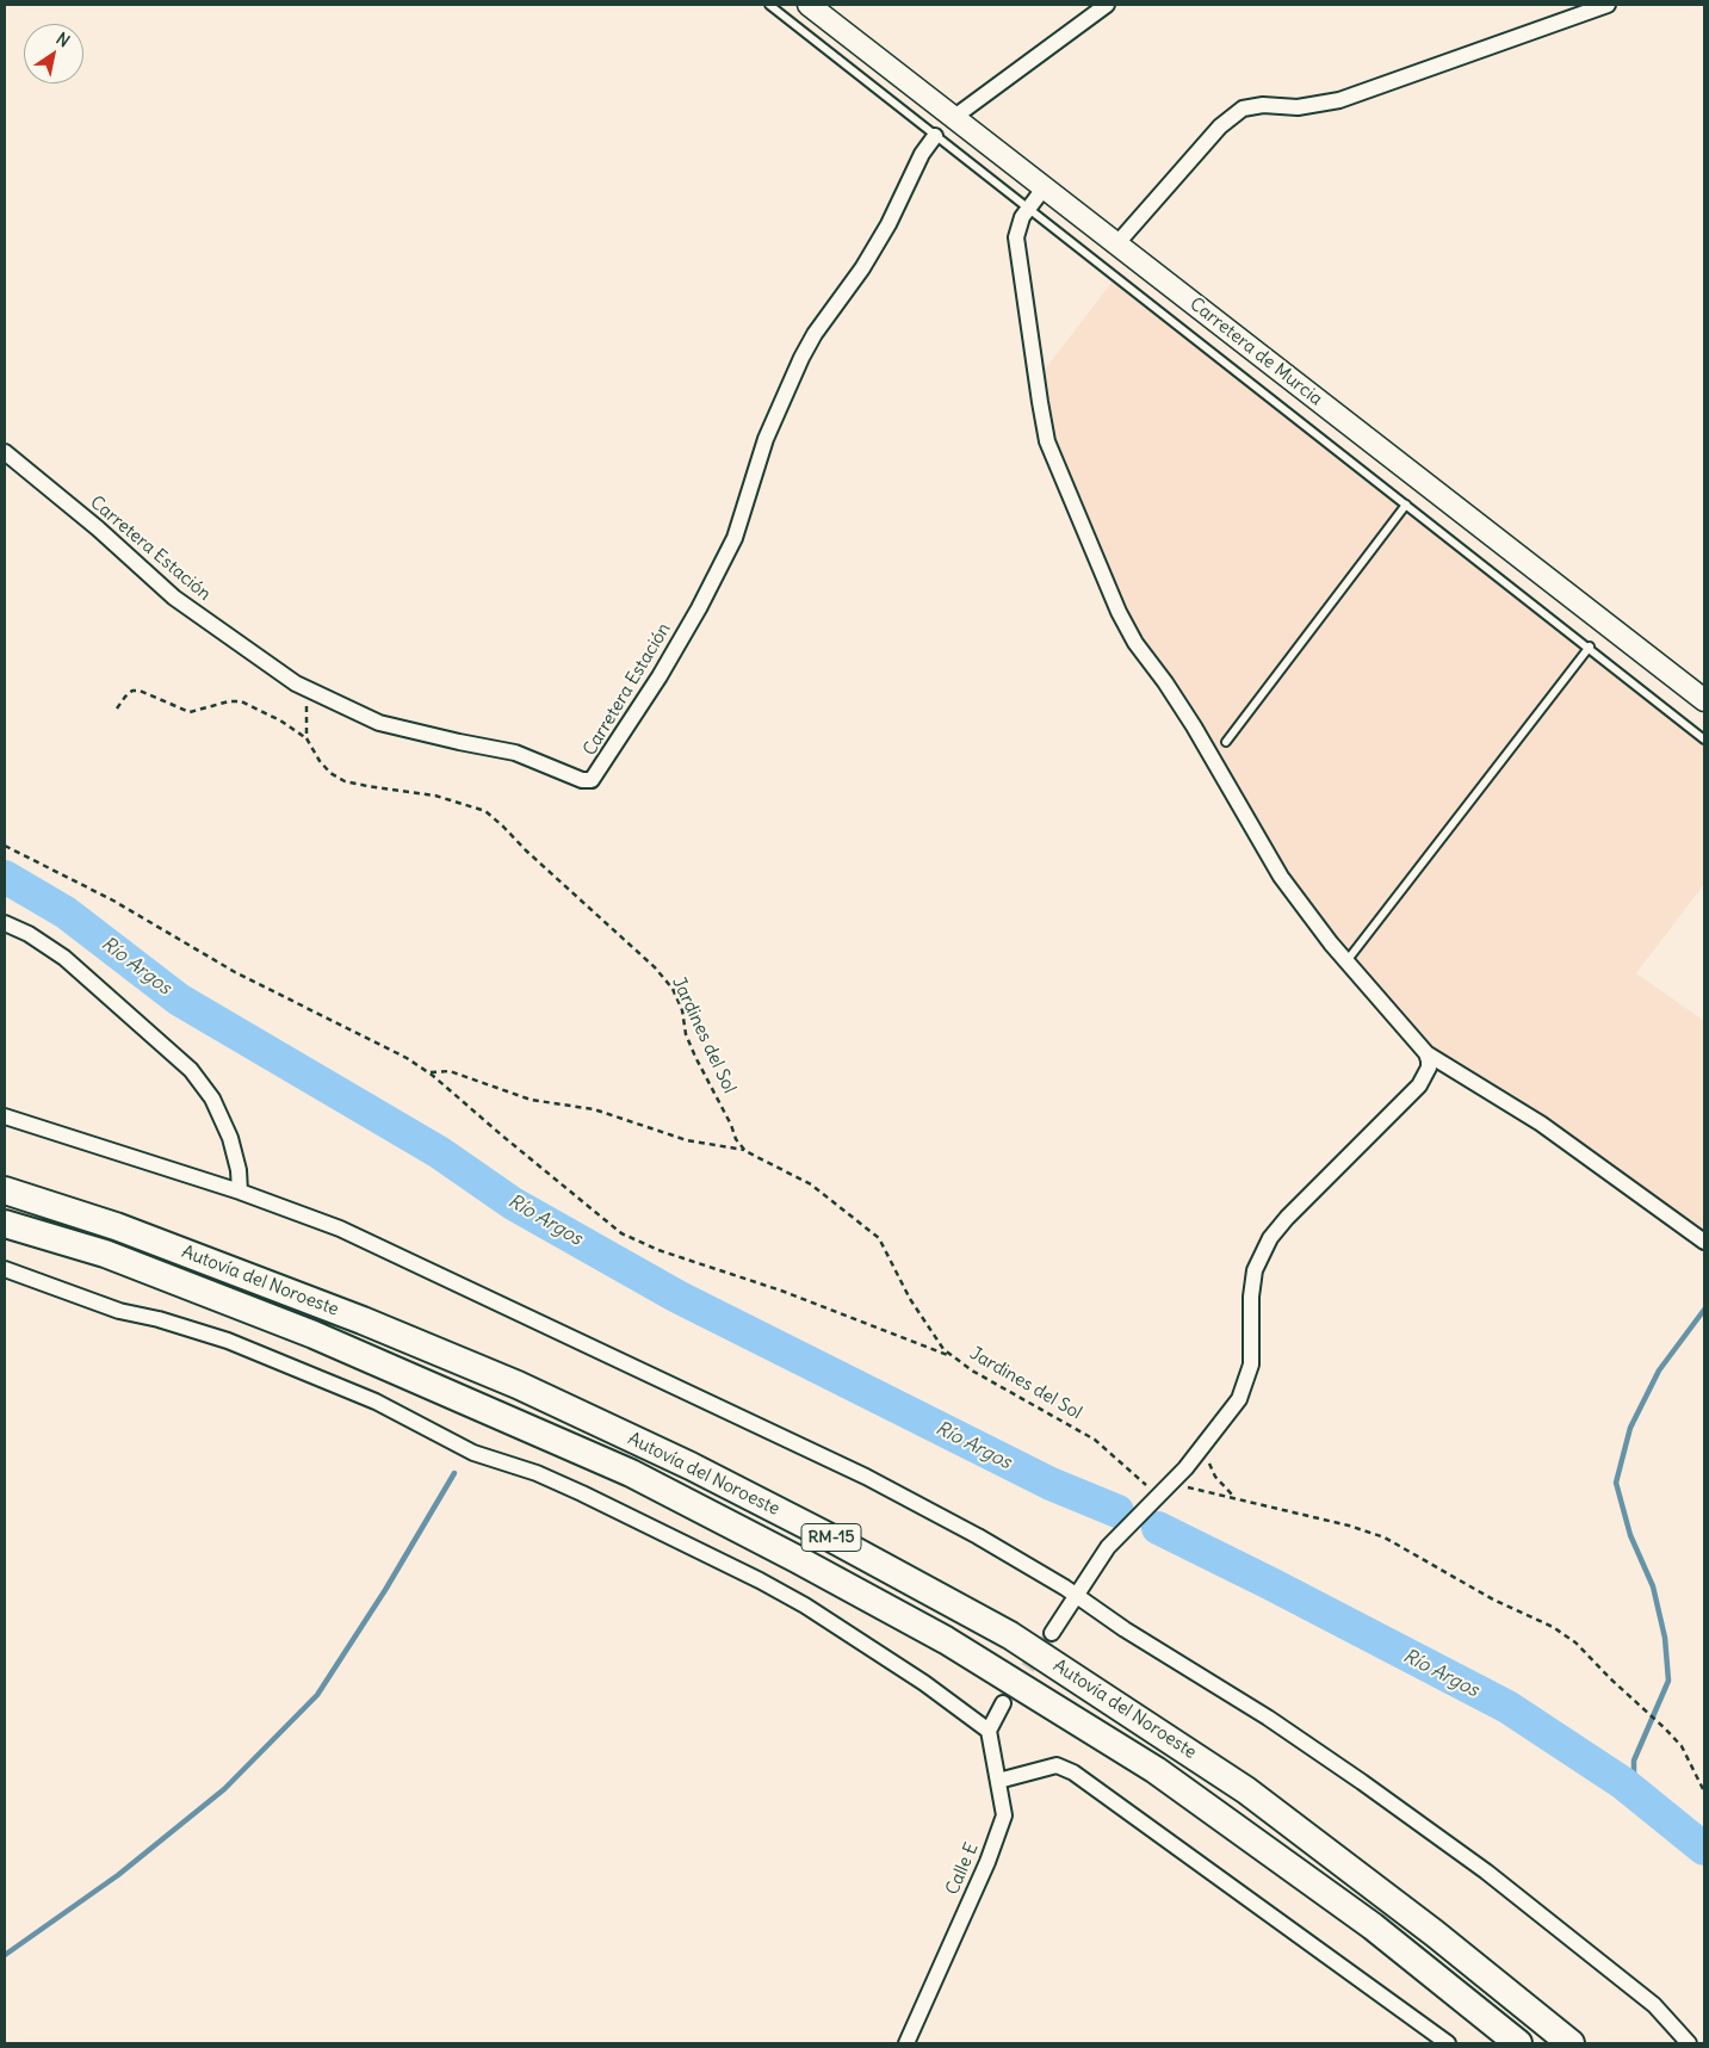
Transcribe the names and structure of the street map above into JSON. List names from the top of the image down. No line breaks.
{"streets":{"highway":["Autovía del Noroeste","RM-15"],"main road":["Carretera de Murcia"],"street":["Carretera Estación","Calle E"],"path":["Jardines del Sol"]},"crossings":[["Carretera Estación","Jardines del Sol"]],"water":["Río Argos"],"north":"top right"}
